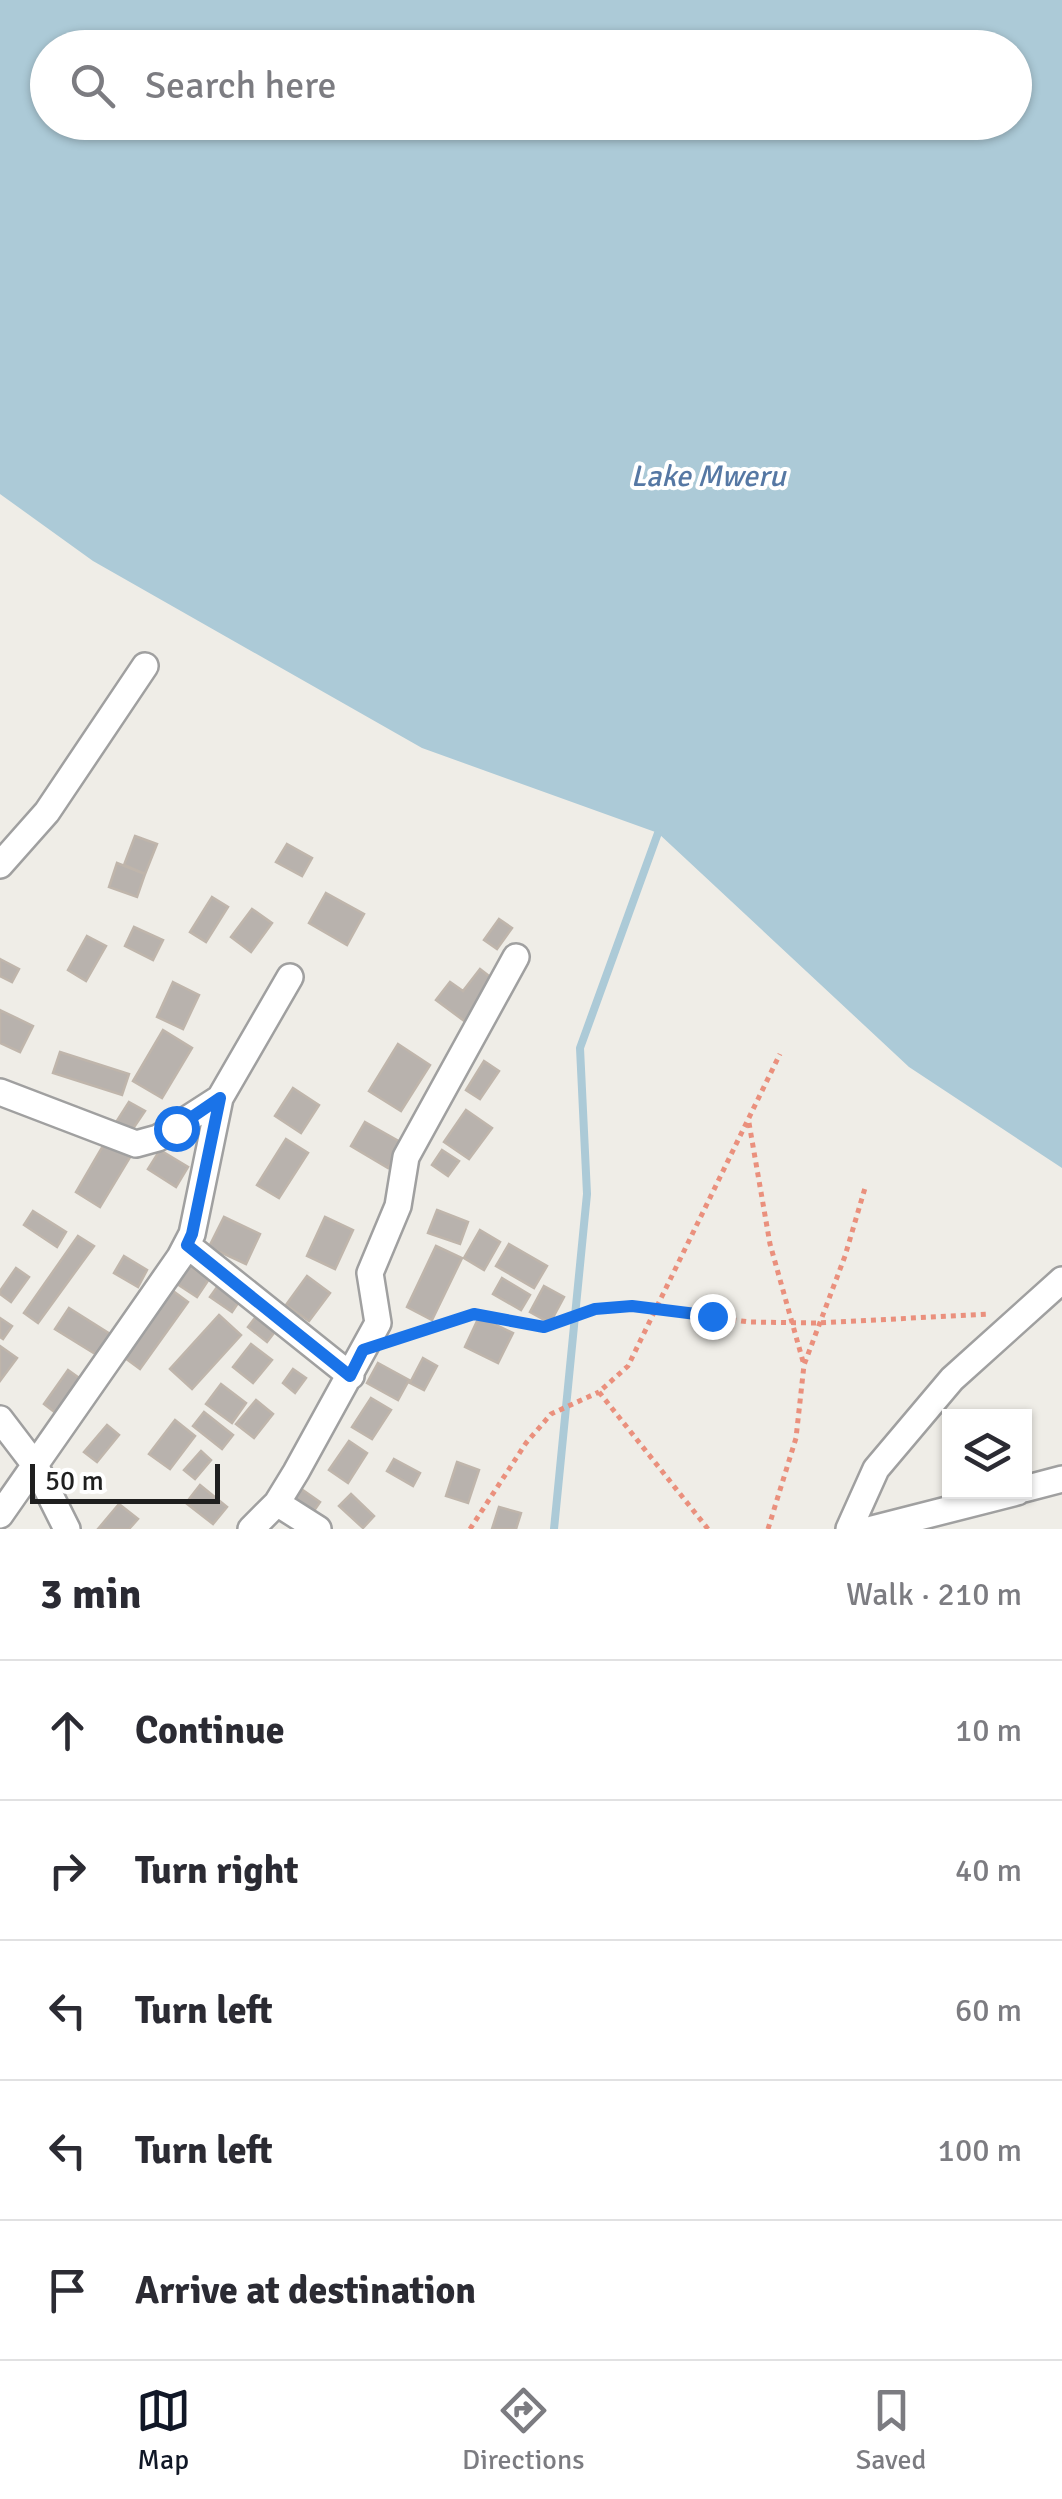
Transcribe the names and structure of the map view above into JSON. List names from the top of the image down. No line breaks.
{"water":["Lake Mweru"],"scale_bar":"50 m","page":{"search":"Search here","scale":"50 m","heading":["3 min","Walk · 210 m"],"list":[["Continue","10 m"],["Turn right","40 m"],["Turn left","60 m"],["Turn left","100 m"],"Arrive at destination"],"nav":["Map","Directions","Saved"]}}
